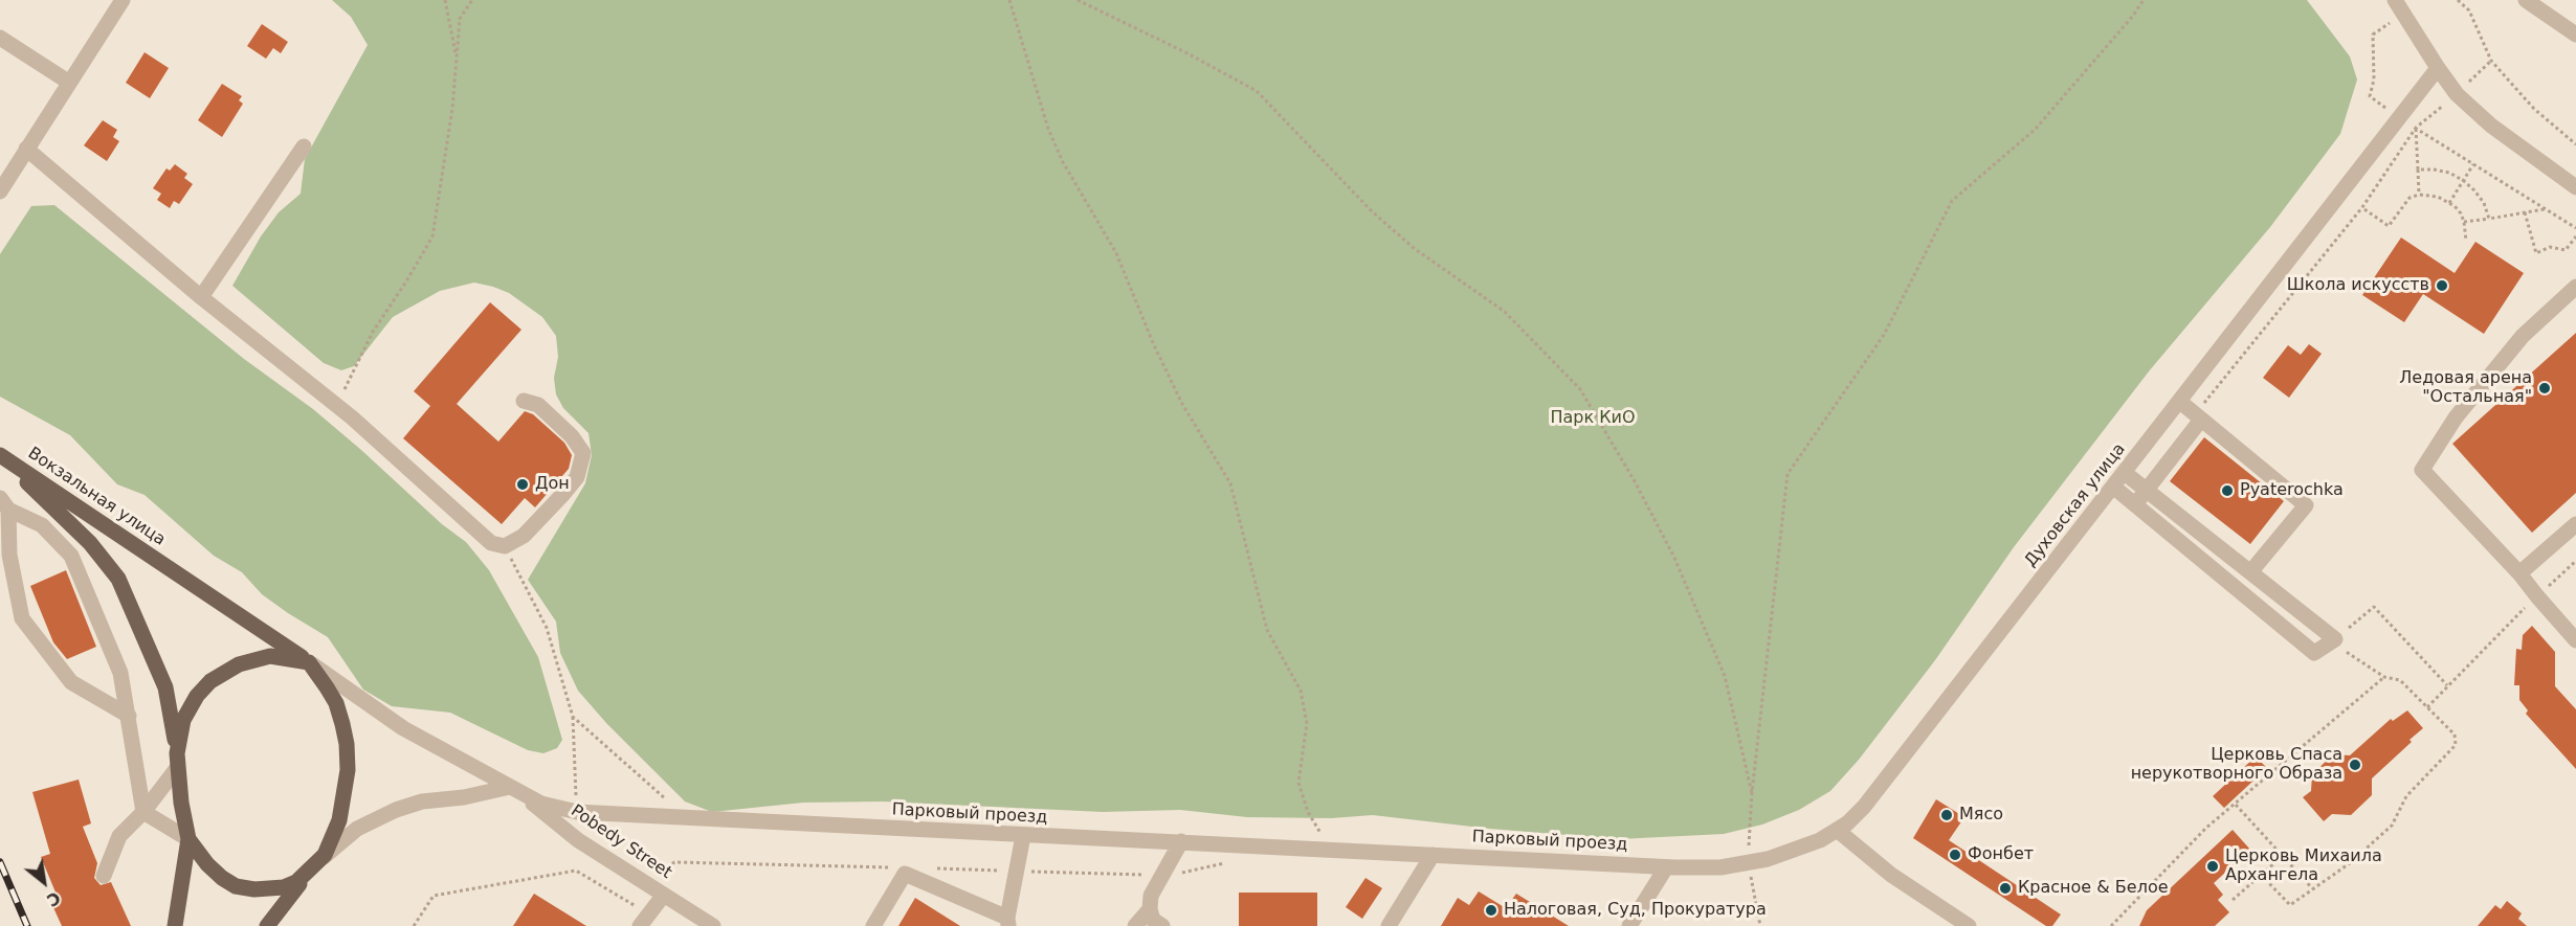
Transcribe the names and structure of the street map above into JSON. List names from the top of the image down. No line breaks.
{"streets":{"main road":["Вокзальная улица"],"street":["Духовская улица","Парковый проезд","Pobedy Street"]},"crossings":[["Вокзальная улица","Парковый проезд"],["Духовская улица","Парковый проезд"],["Парковый проезд","Pobedy Street"]],"parks":["Парк КиО"],"places":["Школа искусств","Ледовая арена \"Остальная\"","Дон","Pyaterochka","Церковь Спаса нерукотворного Образа","Мясо","Фонбет","Церковь Михаила Архангела","Красное & Белое","Налоговая, Суд, Прокуратура"],"north":"bottom right"}
